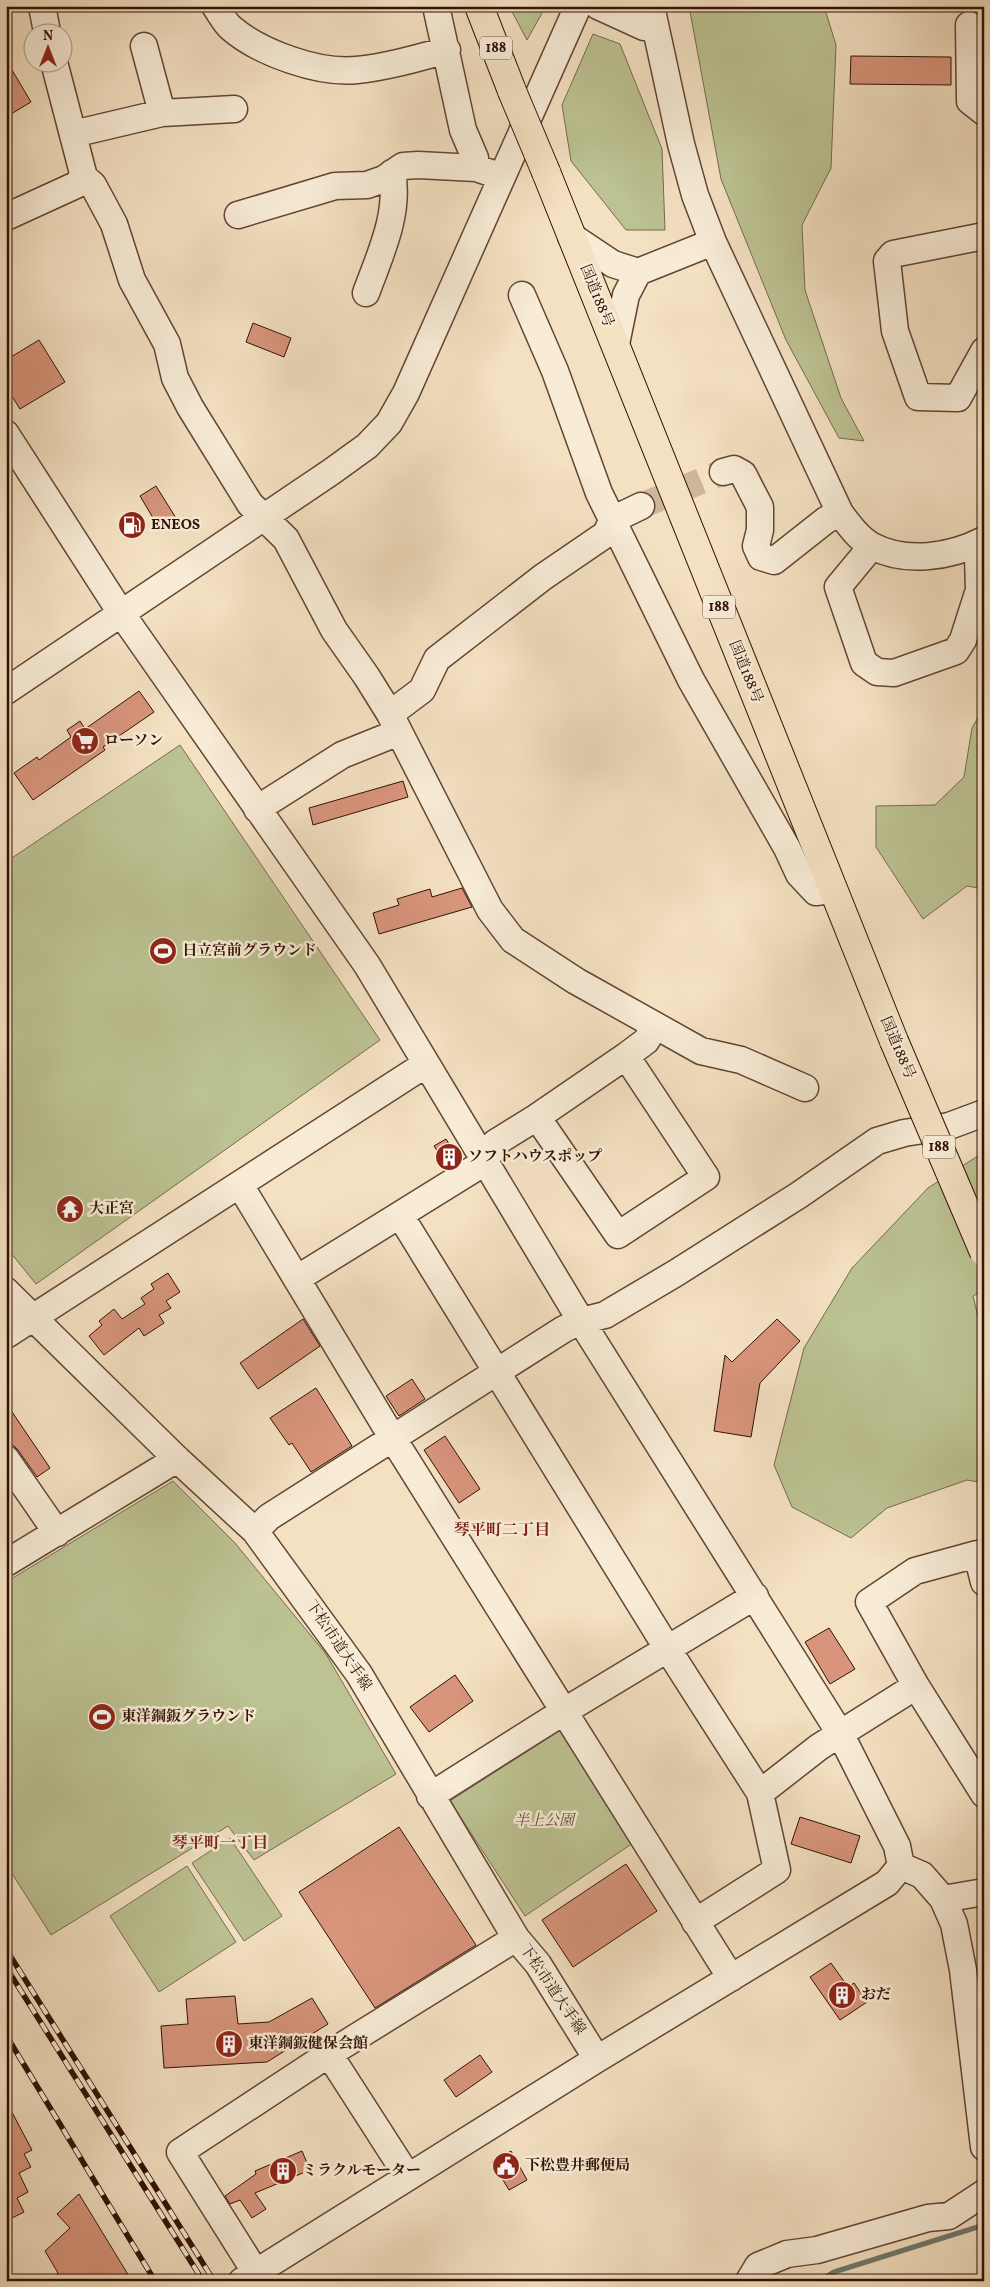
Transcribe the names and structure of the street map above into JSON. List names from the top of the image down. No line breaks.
{"streets":{"highway":["188","国道188号"],"street":["下松市道大手線"]},"districts":["琴平町二丁目","琴平町一丁目"],"parks":["半上公園"],"places":{"fuel station":["ENEOS"],"supermarket":["ローソン"],"sports":["日立宮前グラウンド","東洋鋼鈑グラウンド"],"building":["ソフトハウスポップ","おだ","東洋鋼鈑健保会館","ミラクルモーター"],"temple":["大正宮"],"public building":["下松豊井郵便局"]},"north":"top"}
